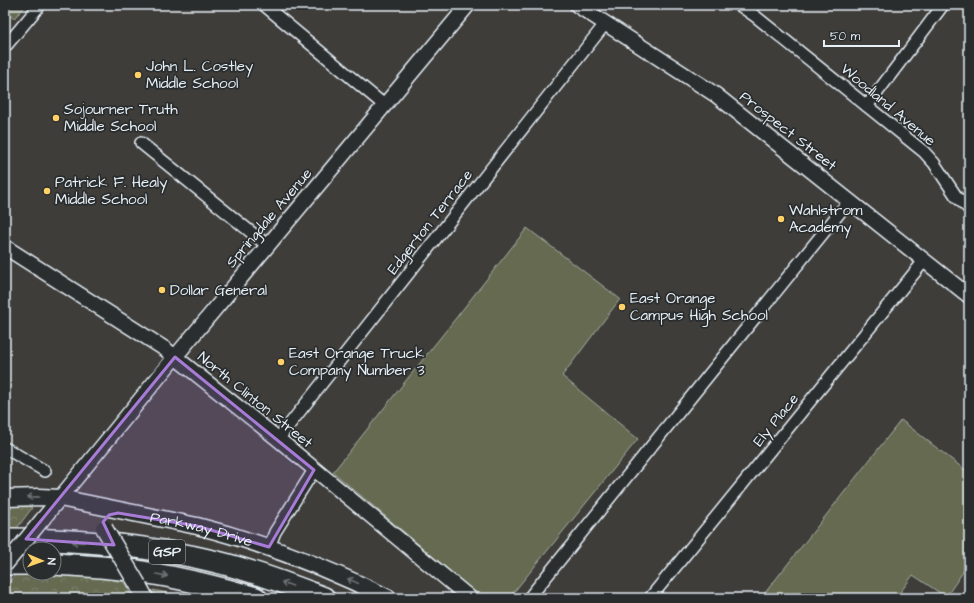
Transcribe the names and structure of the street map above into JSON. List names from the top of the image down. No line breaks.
{"streets":{"highway":["GSP"],"main road":["Parkway Drive"],"street":["Woodland Avenue","Prospect Street","Springdale Avenue","Edgerton Terrace","North Clinton Street","Ely Place"]},"crossings":[["Prospect Street","Edgerton Terrace"],["Prospect Street","Ely Place"],["Springdale Avenue","North Clinton Street"],["Springdale Avenue","Parkway Drive"],["Edgerton Terrace","North Clinton Street"]],"one_way":["Parkway Drive"],"places":["John L. Costley Middle School","Sojourner Truth Middle School","Patrick F. Healy Middle School","Wahlstrom Academy","Dollar General","East Orange Campus High School","East Orange Truck Company Number 3"],"scale_bar":"50 m","north":"right"}
